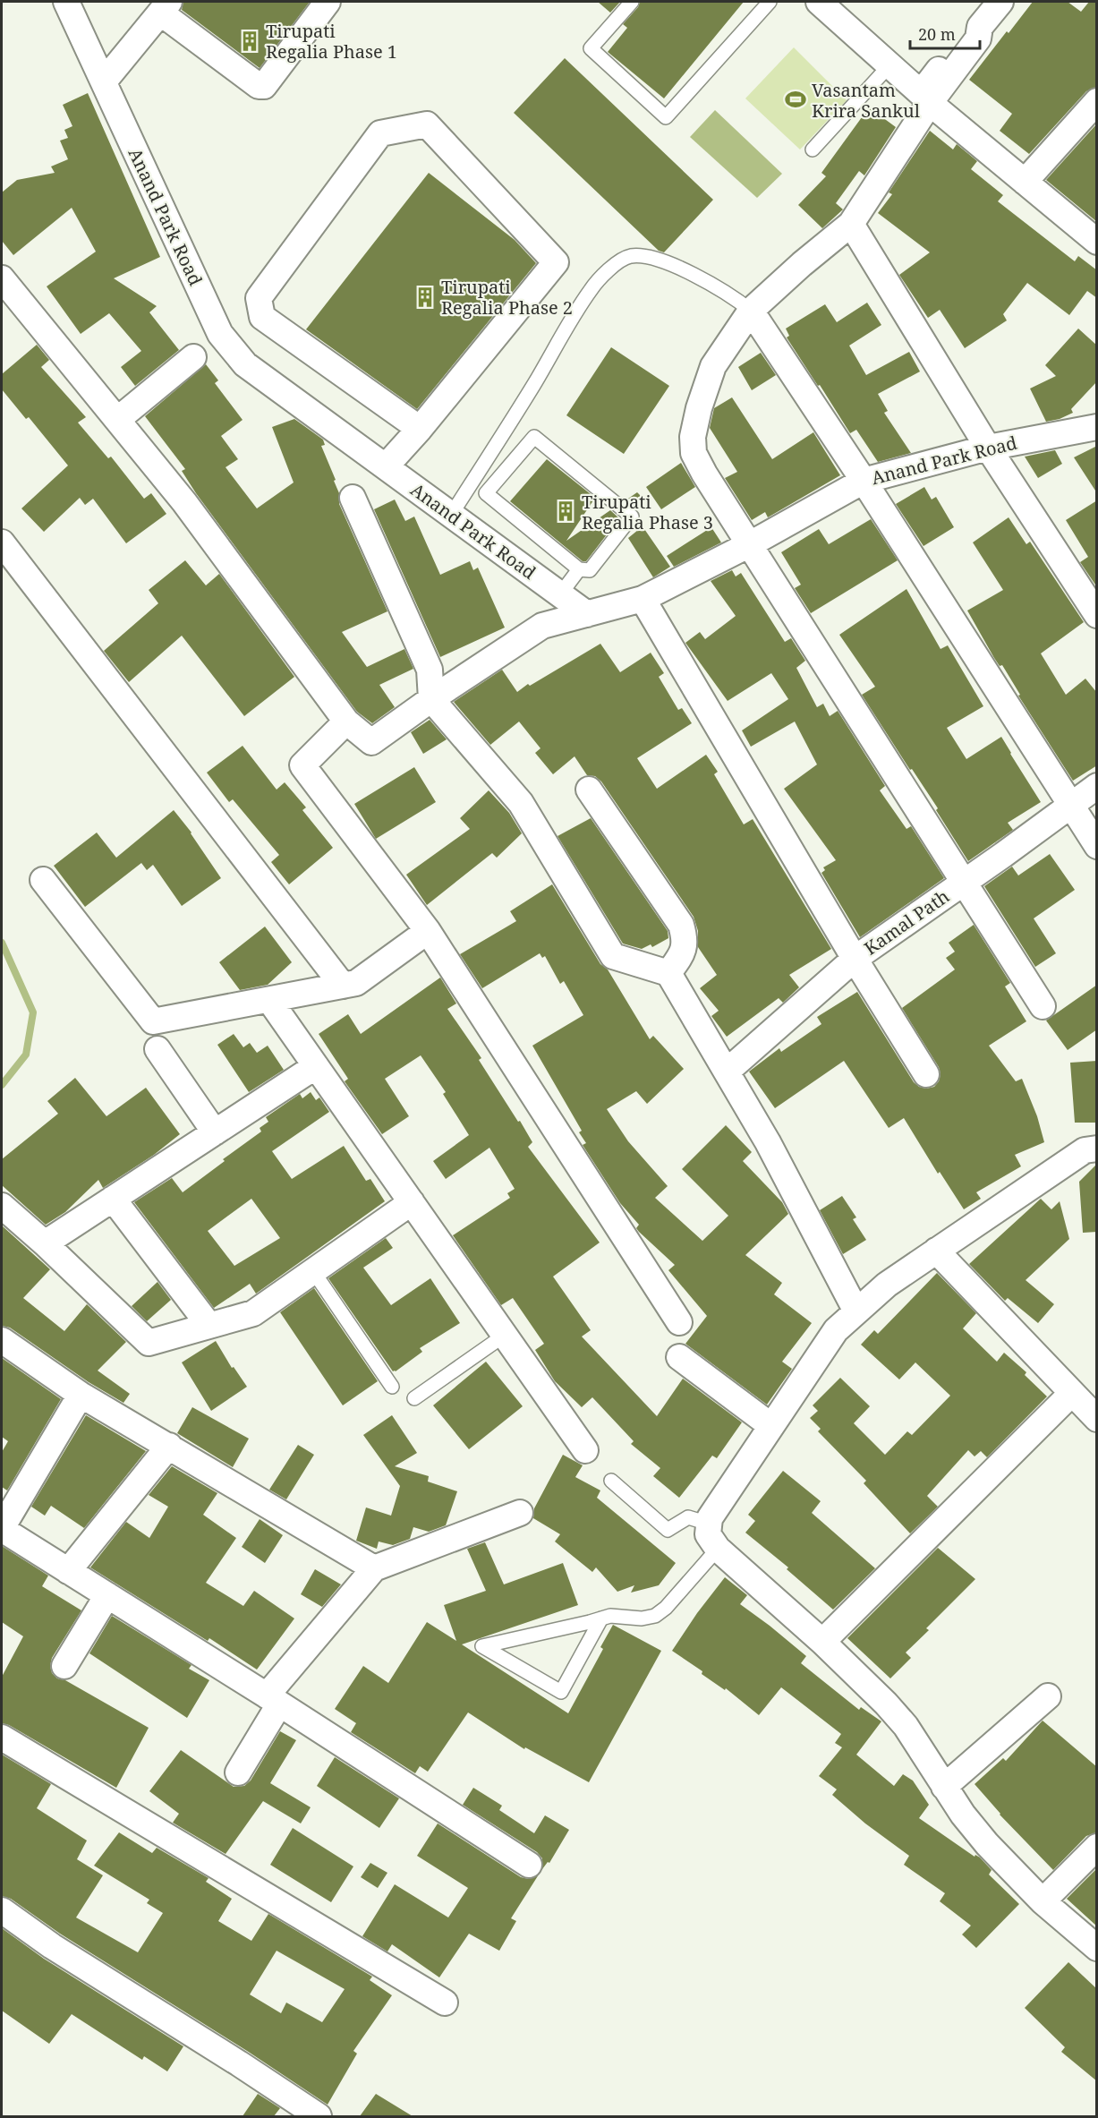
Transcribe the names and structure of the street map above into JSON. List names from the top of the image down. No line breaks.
{"streets":{"street":["Anand Park Road","Kamal Path"]},"places":{"building":["Tirupati Regalia Phase 1","Tirupati Regalia Phase 2","Tirupati Regalia Phase 3"],"sports":["Vasantam Krira Sankul"]},"scale_bar":"20 m"}
